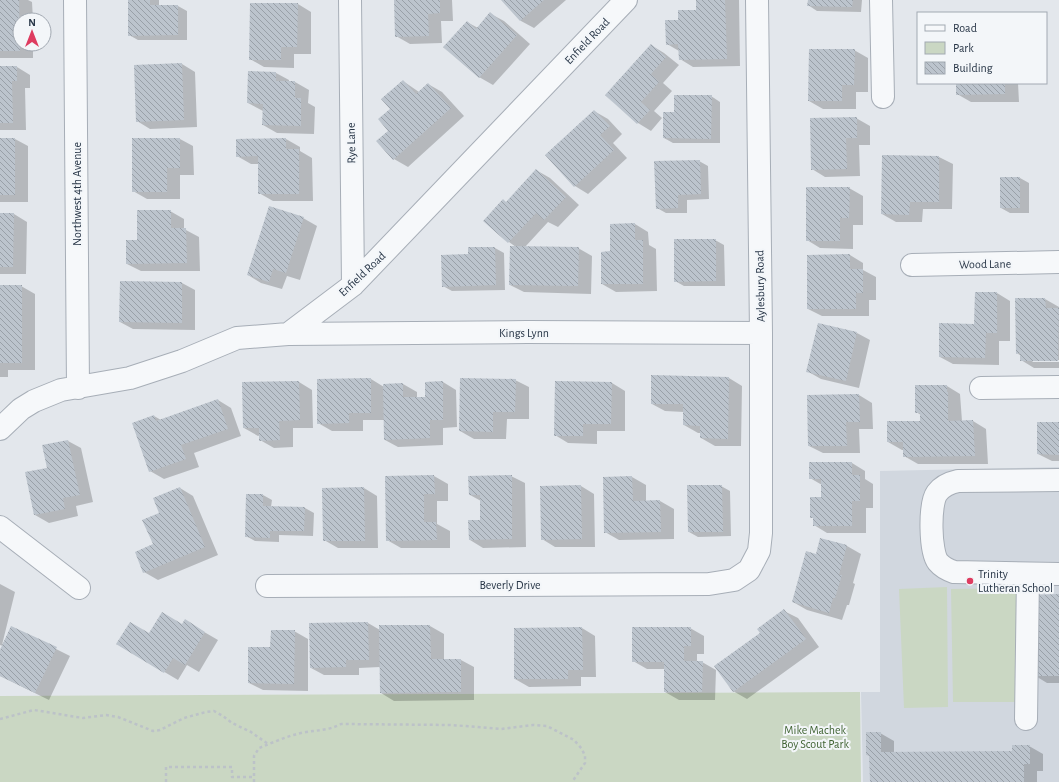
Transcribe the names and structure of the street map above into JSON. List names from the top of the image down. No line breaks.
{"streets":{"street":["Enfield Road","Rye Lane","Northwest 4th Avenue","Wood Lane","Aylesbury Road","Kings Lynn","Beverly Drive"]},"crossings":[["Enfield Road","Rye Lane"],["Enfield Road","Kings Lynn"],["Aylesbury Road","Kings Lynn"],["Aylesbury Road","Beverly Drive"]],"parks":["Mike Machek Boy Scout Park"],"places":["Trinity Lutheran School"],"legend":["Road","Park","Building"],"north":"top"}
